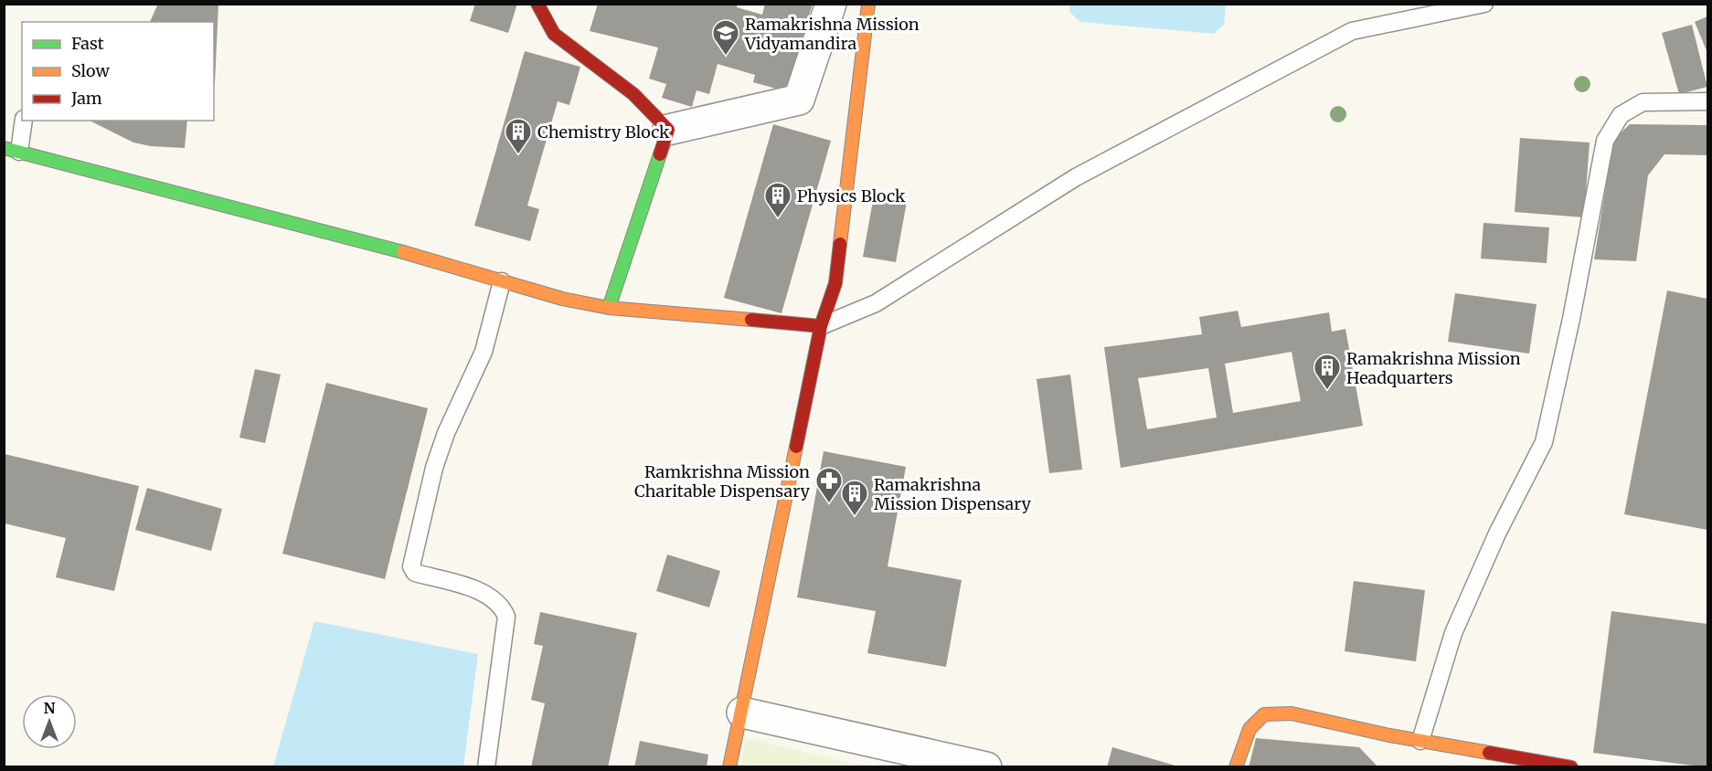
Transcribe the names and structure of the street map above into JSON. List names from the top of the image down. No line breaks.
{"places":{"school or university":["Ramakrishna Mission Vidyamandira"],"building":["Chemistry Block","Physics Block","Ramakrishna Mission Headquarters","Ramakrishna Mission Dispensary"],"pharmacy":["Ramkrishna Mission Charitable Dispensary"]},"legend":["Fast","Slow","Jam"],"north":"top"}
